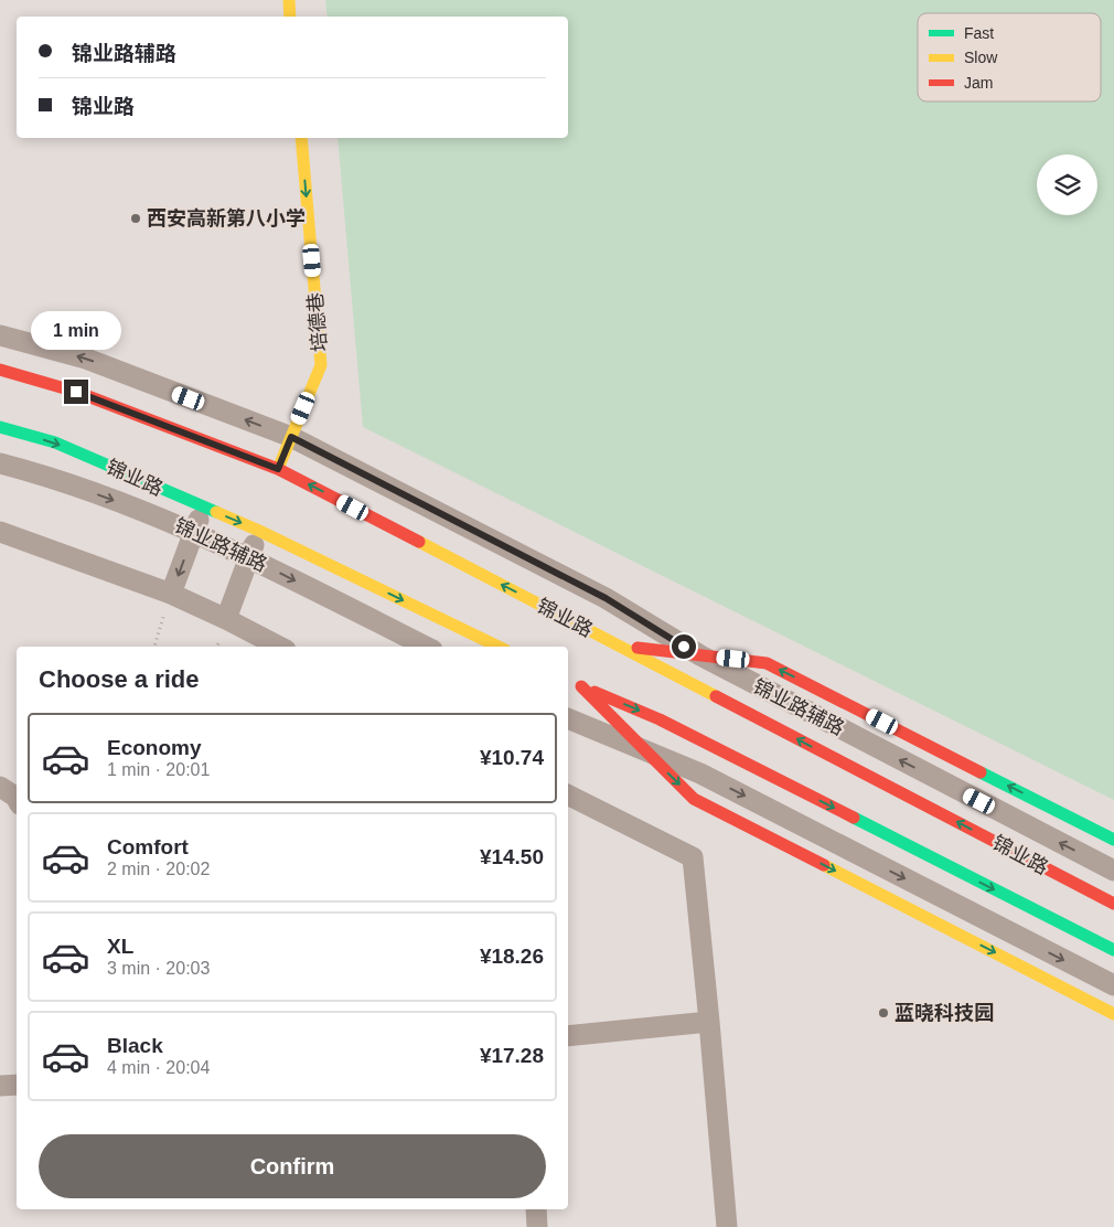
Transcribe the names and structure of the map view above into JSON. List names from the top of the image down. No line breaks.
{"streets":{"main road":["培德巷","锦业路"],"street":["锦业路辅路"]},"crossings":[["培德巷","锦业路"],["培德巷","锦业路辅路"]],"one_way":["培德巷"],"places":["西安高新第八小学","蓝晓科技园"],"legend":["Fast","Slow","Jam"],"page":{"banner":["锦业路辅路","锦业路"],"bubble":"1 min","heading":"Choose a ride","list":[{"name":"Economy","note":"1 min · 20:01","value":"¥10.74"},{"name":"Comfort","note":"2 min · 20:02","value":"¥14.50"},{"name":"XL","note":"3 min · 20:03","value":"¥18.26"},{"name":"Black","note":"4 min · 20:04","value":"¥17.28"}],"buttons":"Confirm"}}
